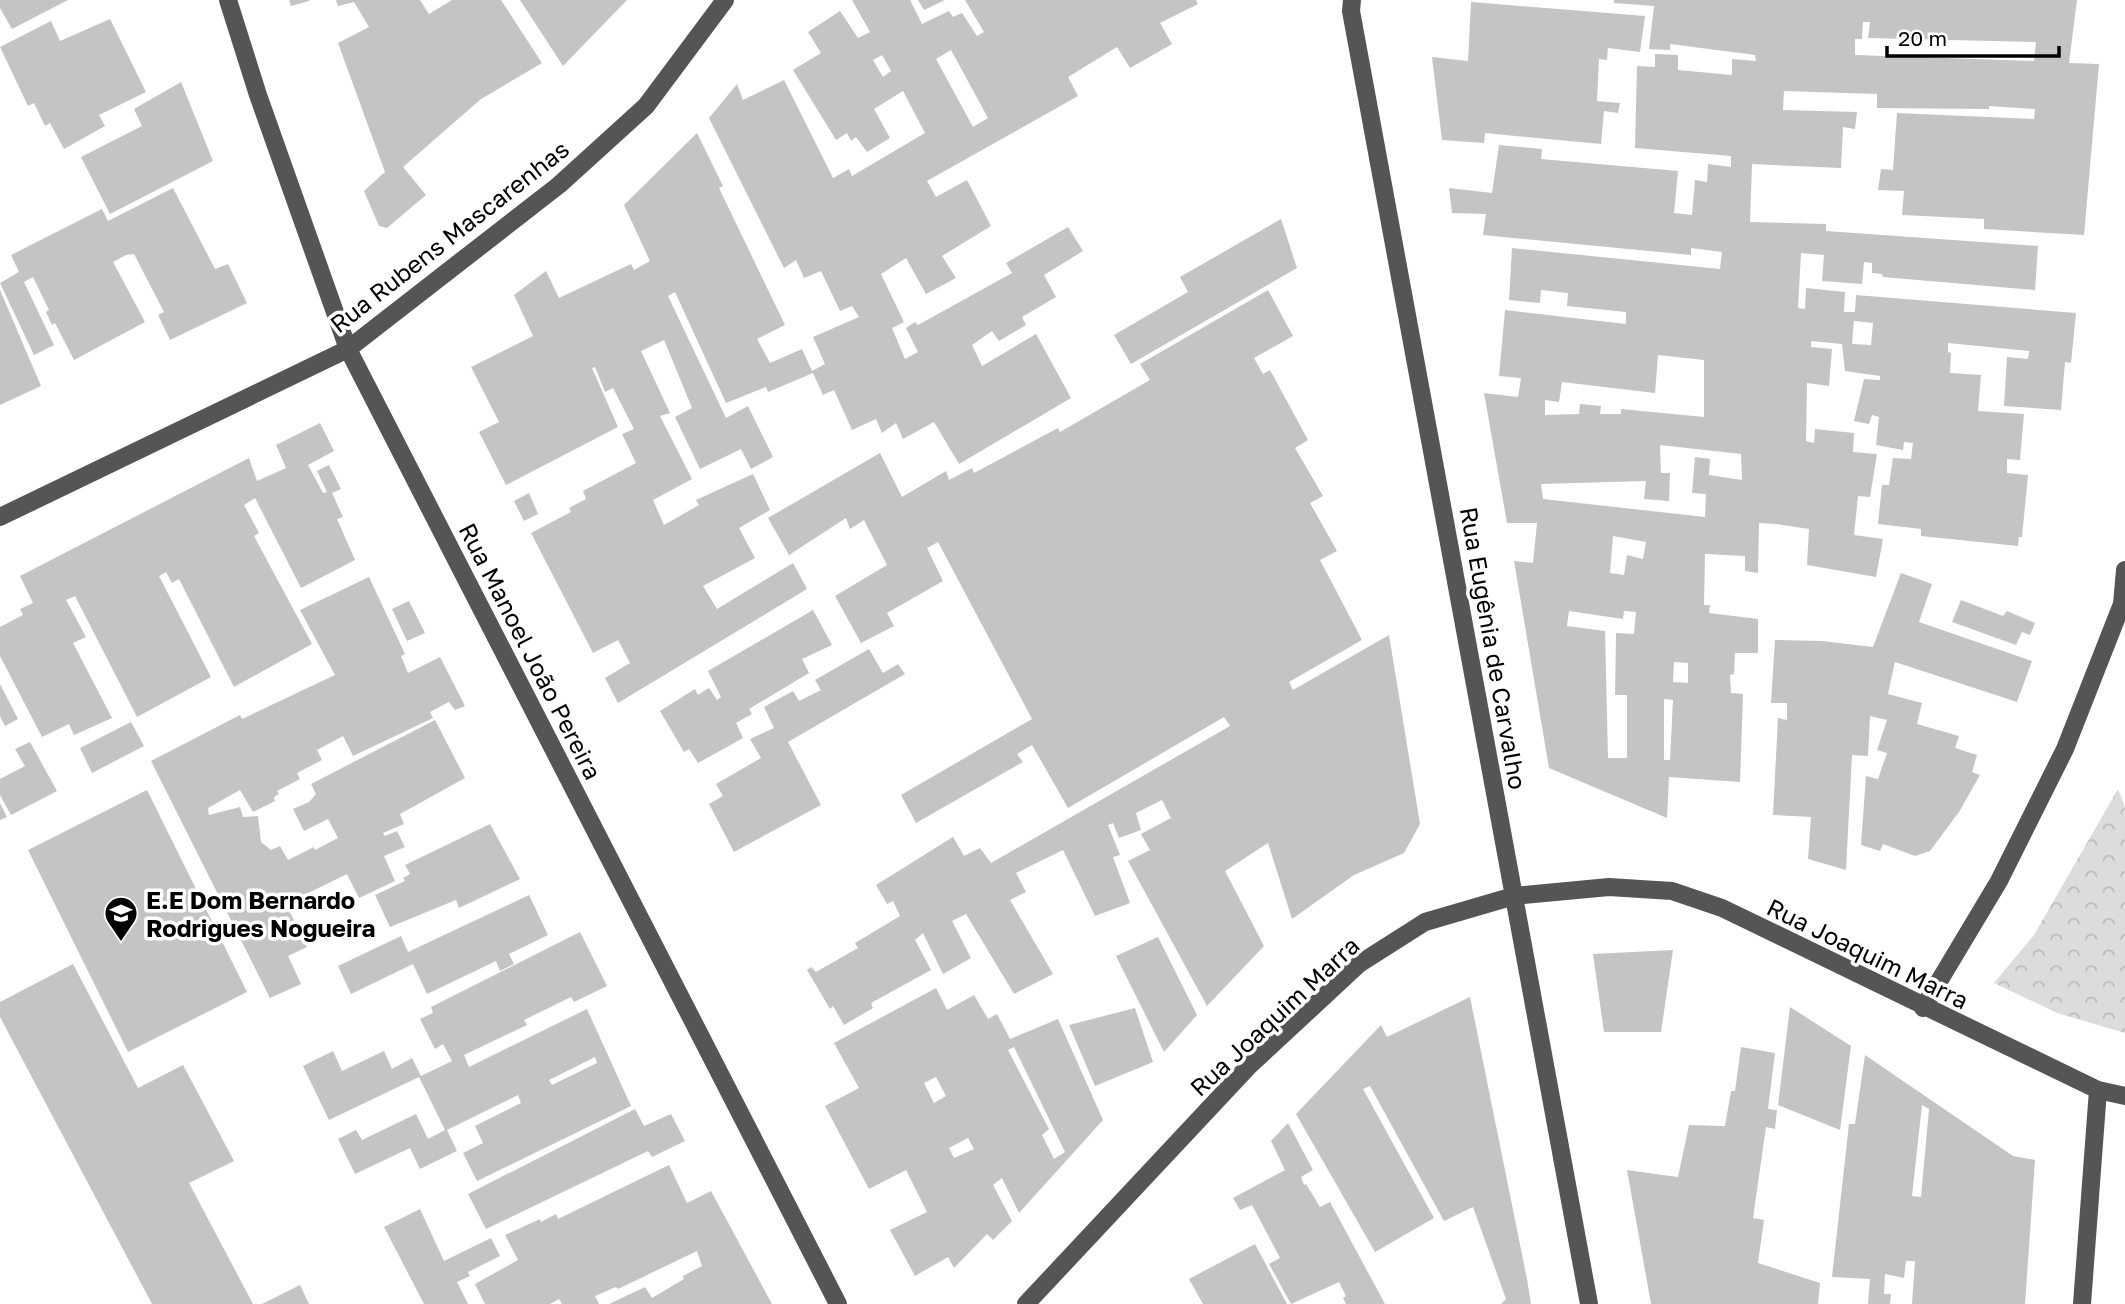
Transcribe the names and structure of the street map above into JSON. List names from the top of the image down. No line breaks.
{"streets":{"street":["Rua Rubens Mascarenhas","Rua Eugênia de Carvalho","Rua Manoel João Pereira","Rua Joaquim Marra"]},"crossings":[["Rua Rubens Mascarenhas","Rua Manoel João Pereira"],["Rua Eugênia de Carvalho","Rua Joaquim Marra"]],"places":{"school or university":["E.E Dom Bernardo Rodrigues Nogueira"]},"scale_bar":"20 m"}
